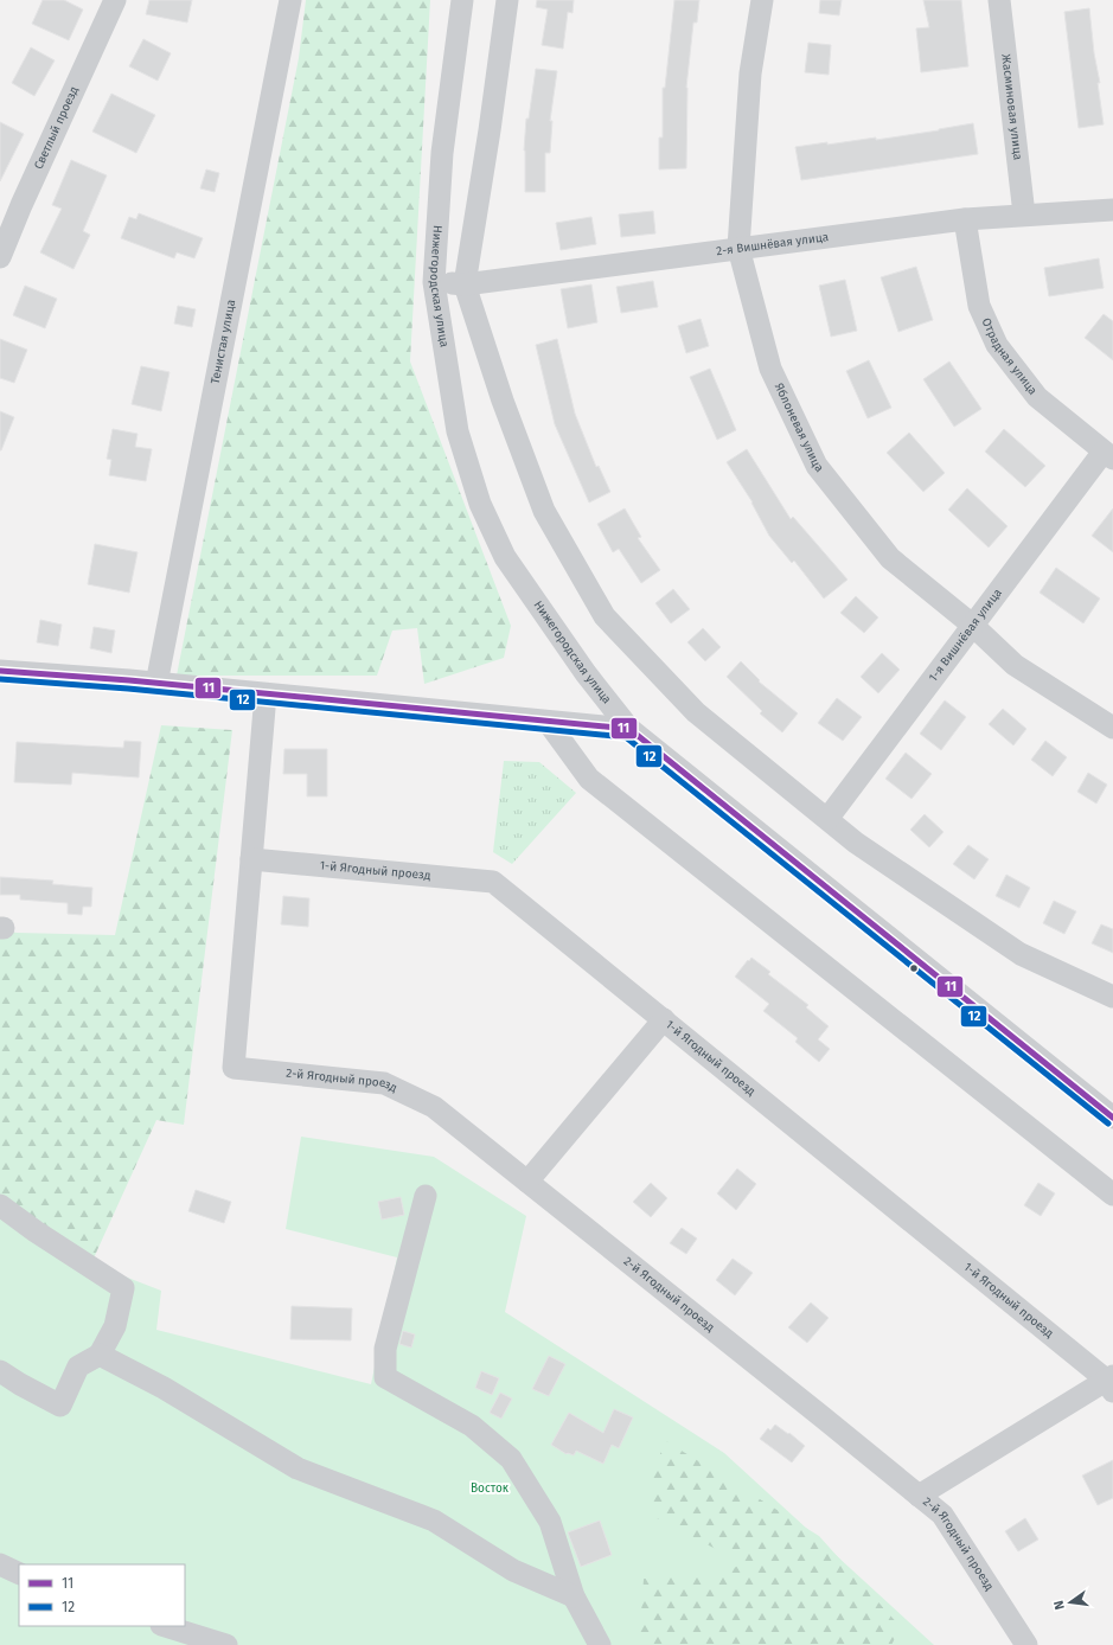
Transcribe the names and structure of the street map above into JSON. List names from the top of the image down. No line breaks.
{"streets":{"street":["Жасминовая улица","Светлый проезд","2-я Вишнёвая улица","Нижегородская улица","Тенистая улица","Отрадная улица","Яблоневая улица","1-я Вишнёвая улица","1-й Ягодный проезд","2-й Ягодный проезд"]},"crossings":[["Жасминовая улица","2-я Вишнёвая улица"],["2-я Вишнёвая улица","Нижегородская улица"],["2-я Вишнёвая улица","Отрадная улица"],["2-я Вишнёвая улица","Яблоневая улица"],["Отрадная улица","1-я Вишнёвая улица"],["Яблоневая улица","1-я Вишнёвая улица"],["1-й Ягодный проезд","2-й Ягодный проезд"]],"parks":["Восток"],"lines":["transit line 11","transit line 12"],"legend":["11","12"],"north":"left"}
